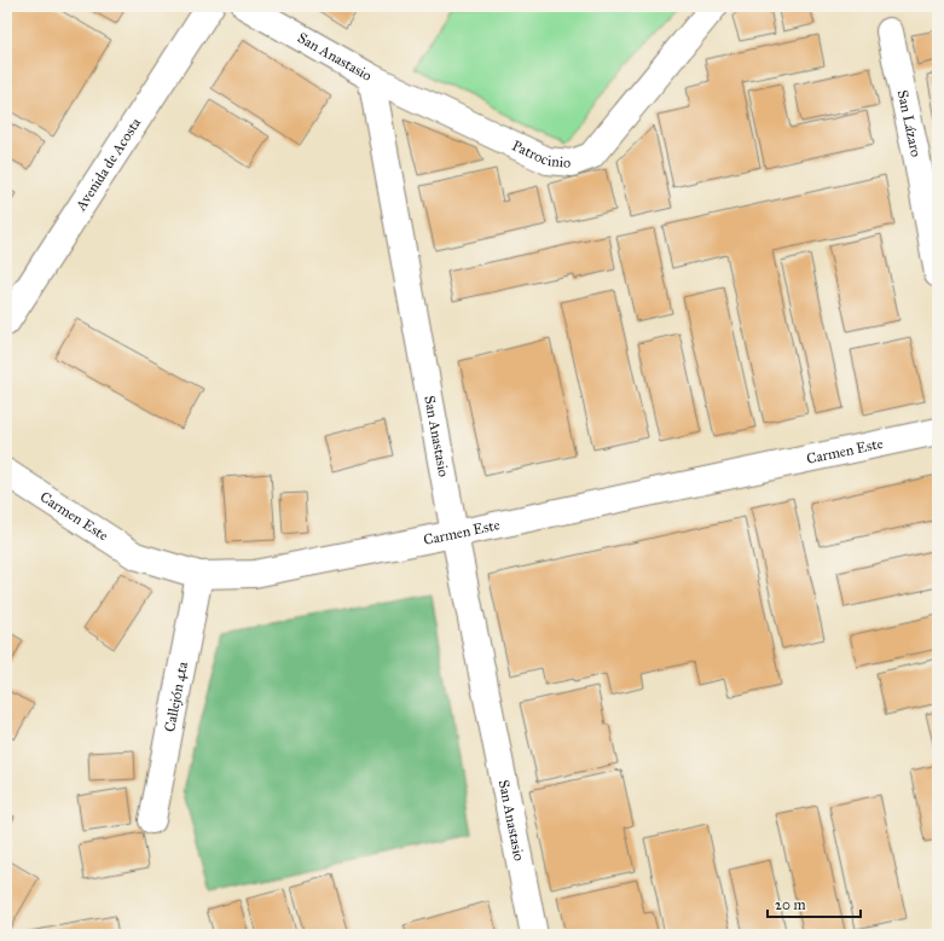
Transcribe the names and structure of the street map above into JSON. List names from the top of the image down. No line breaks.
{"streets":{"street":["San Anastasio","San Lázaro","Patrocinio","Avenida de Acosta","Carmen Este","Callejón 4ta"]},"crossings":[["San Anastasio","Patrocinio"],["San Anastasio","Carmen Este"],["Carmen Este","Callejón 4ta"]],"scale_bar":"20 m"}
